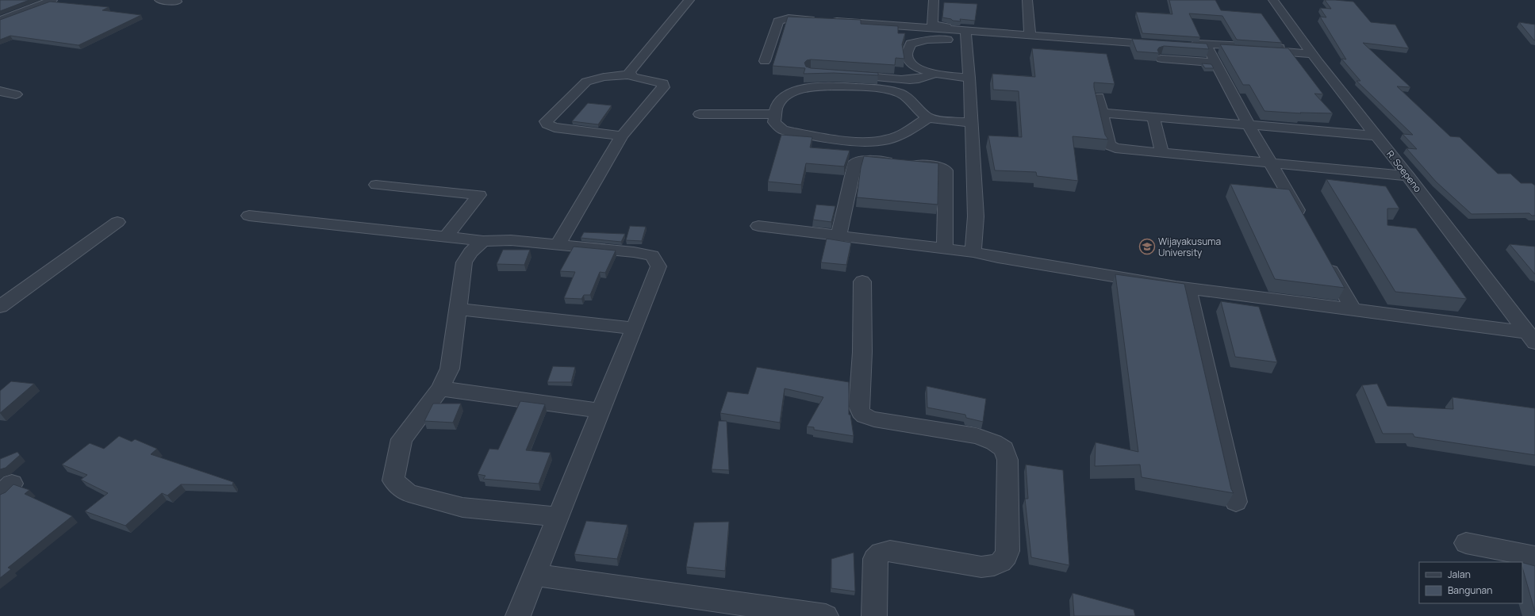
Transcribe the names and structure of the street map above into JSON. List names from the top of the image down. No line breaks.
{"streets":{"street":["R. Soepeno"]},"places":{"school or university":["Wijayakusuma University"]},"legend":["Jalan","Bangunan"]}
